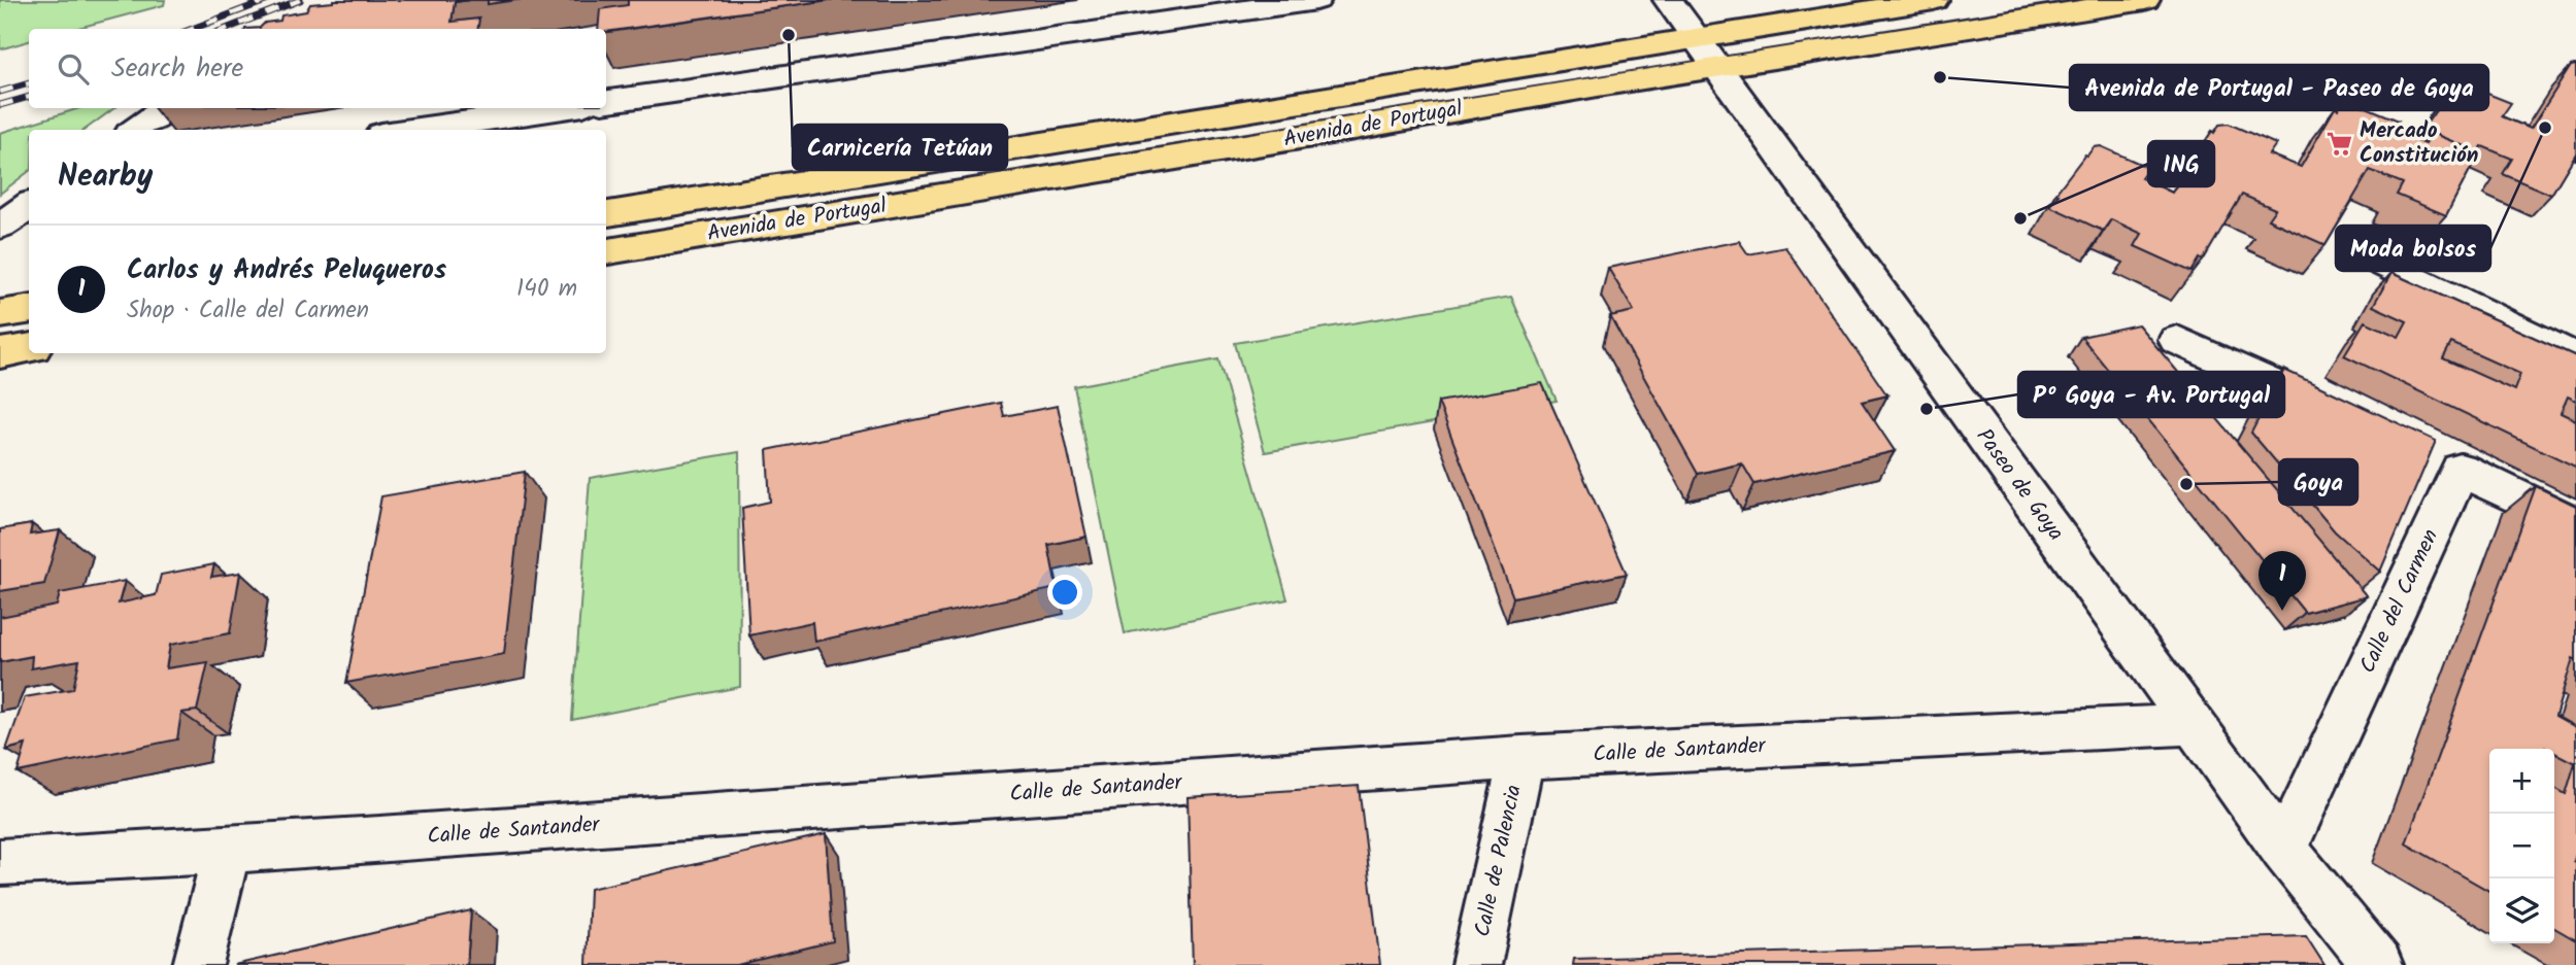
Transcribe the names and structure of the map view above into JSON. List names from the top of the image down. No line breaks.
{"streets":{"main road":["Avenida de Portugal"],"street":["Paseo de Goya","Calle del Carmen","Calle de Santander","Calle de Palencia"]},"crossings":[["Avenida de Portugal","Paseo de Goya"],["Paseo de Goya","Calle del Carmen"],["Paseo de Goya","Calle de Santander"],["Calle de Santander","Calle de Palencia"]],"places":{"other":["Carnicería Tetúan","Avenida de Portugal - Paseo de Goya","Moda bolsos","ING","Pº Goya - Av. Portugal","Goya"],"supermarket":["Mercado Constitución"]},"page":{"search":"Search here","heading":"Nearby","list":[{"mark":"1","name":"Carlos y Andrés Peluqueros","note":"Shop · Calle del Carmen","value":"140 m"}],"pins":"1","map_buttons":["+","−"]}}
